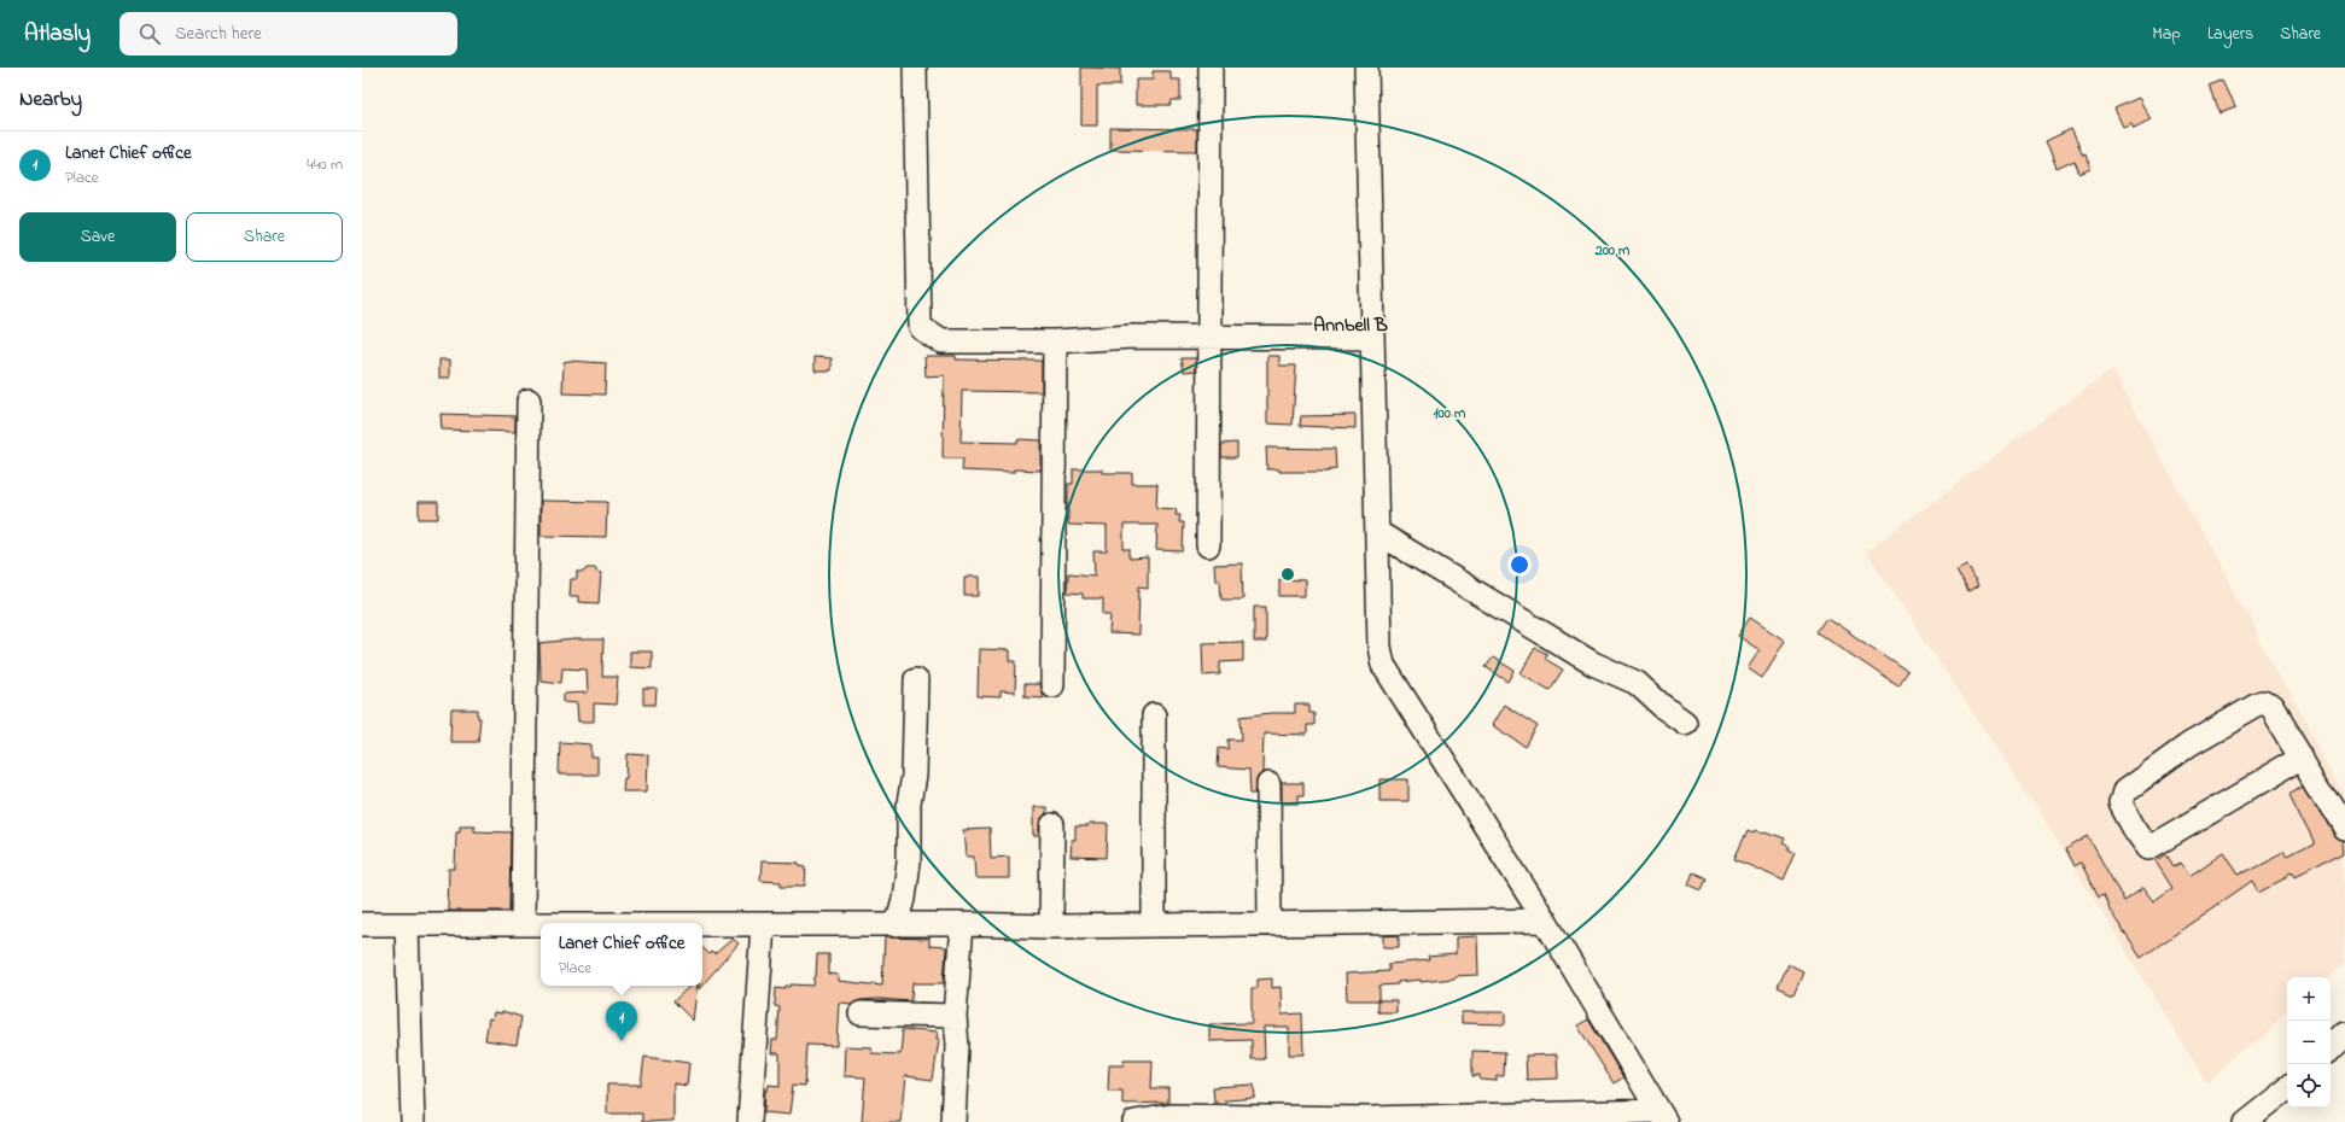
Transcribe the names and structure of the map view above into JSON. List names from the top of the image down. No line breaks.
{"districts":["Annbell B"],"page":{"header":"Atlasly","search":"Search here","nav":["Map","Layers","Share"],"heading":"Nearby","list":[{"mark":"1","name":"Lanet Chief office","note":"Place","value":"440 m"}],"buttons":["Save","Share"],"popup":["Lanet Chief office","Place"],"map_buttons":["+","−"],"pins":"1"},"rings":["200 m","100 m"]}
